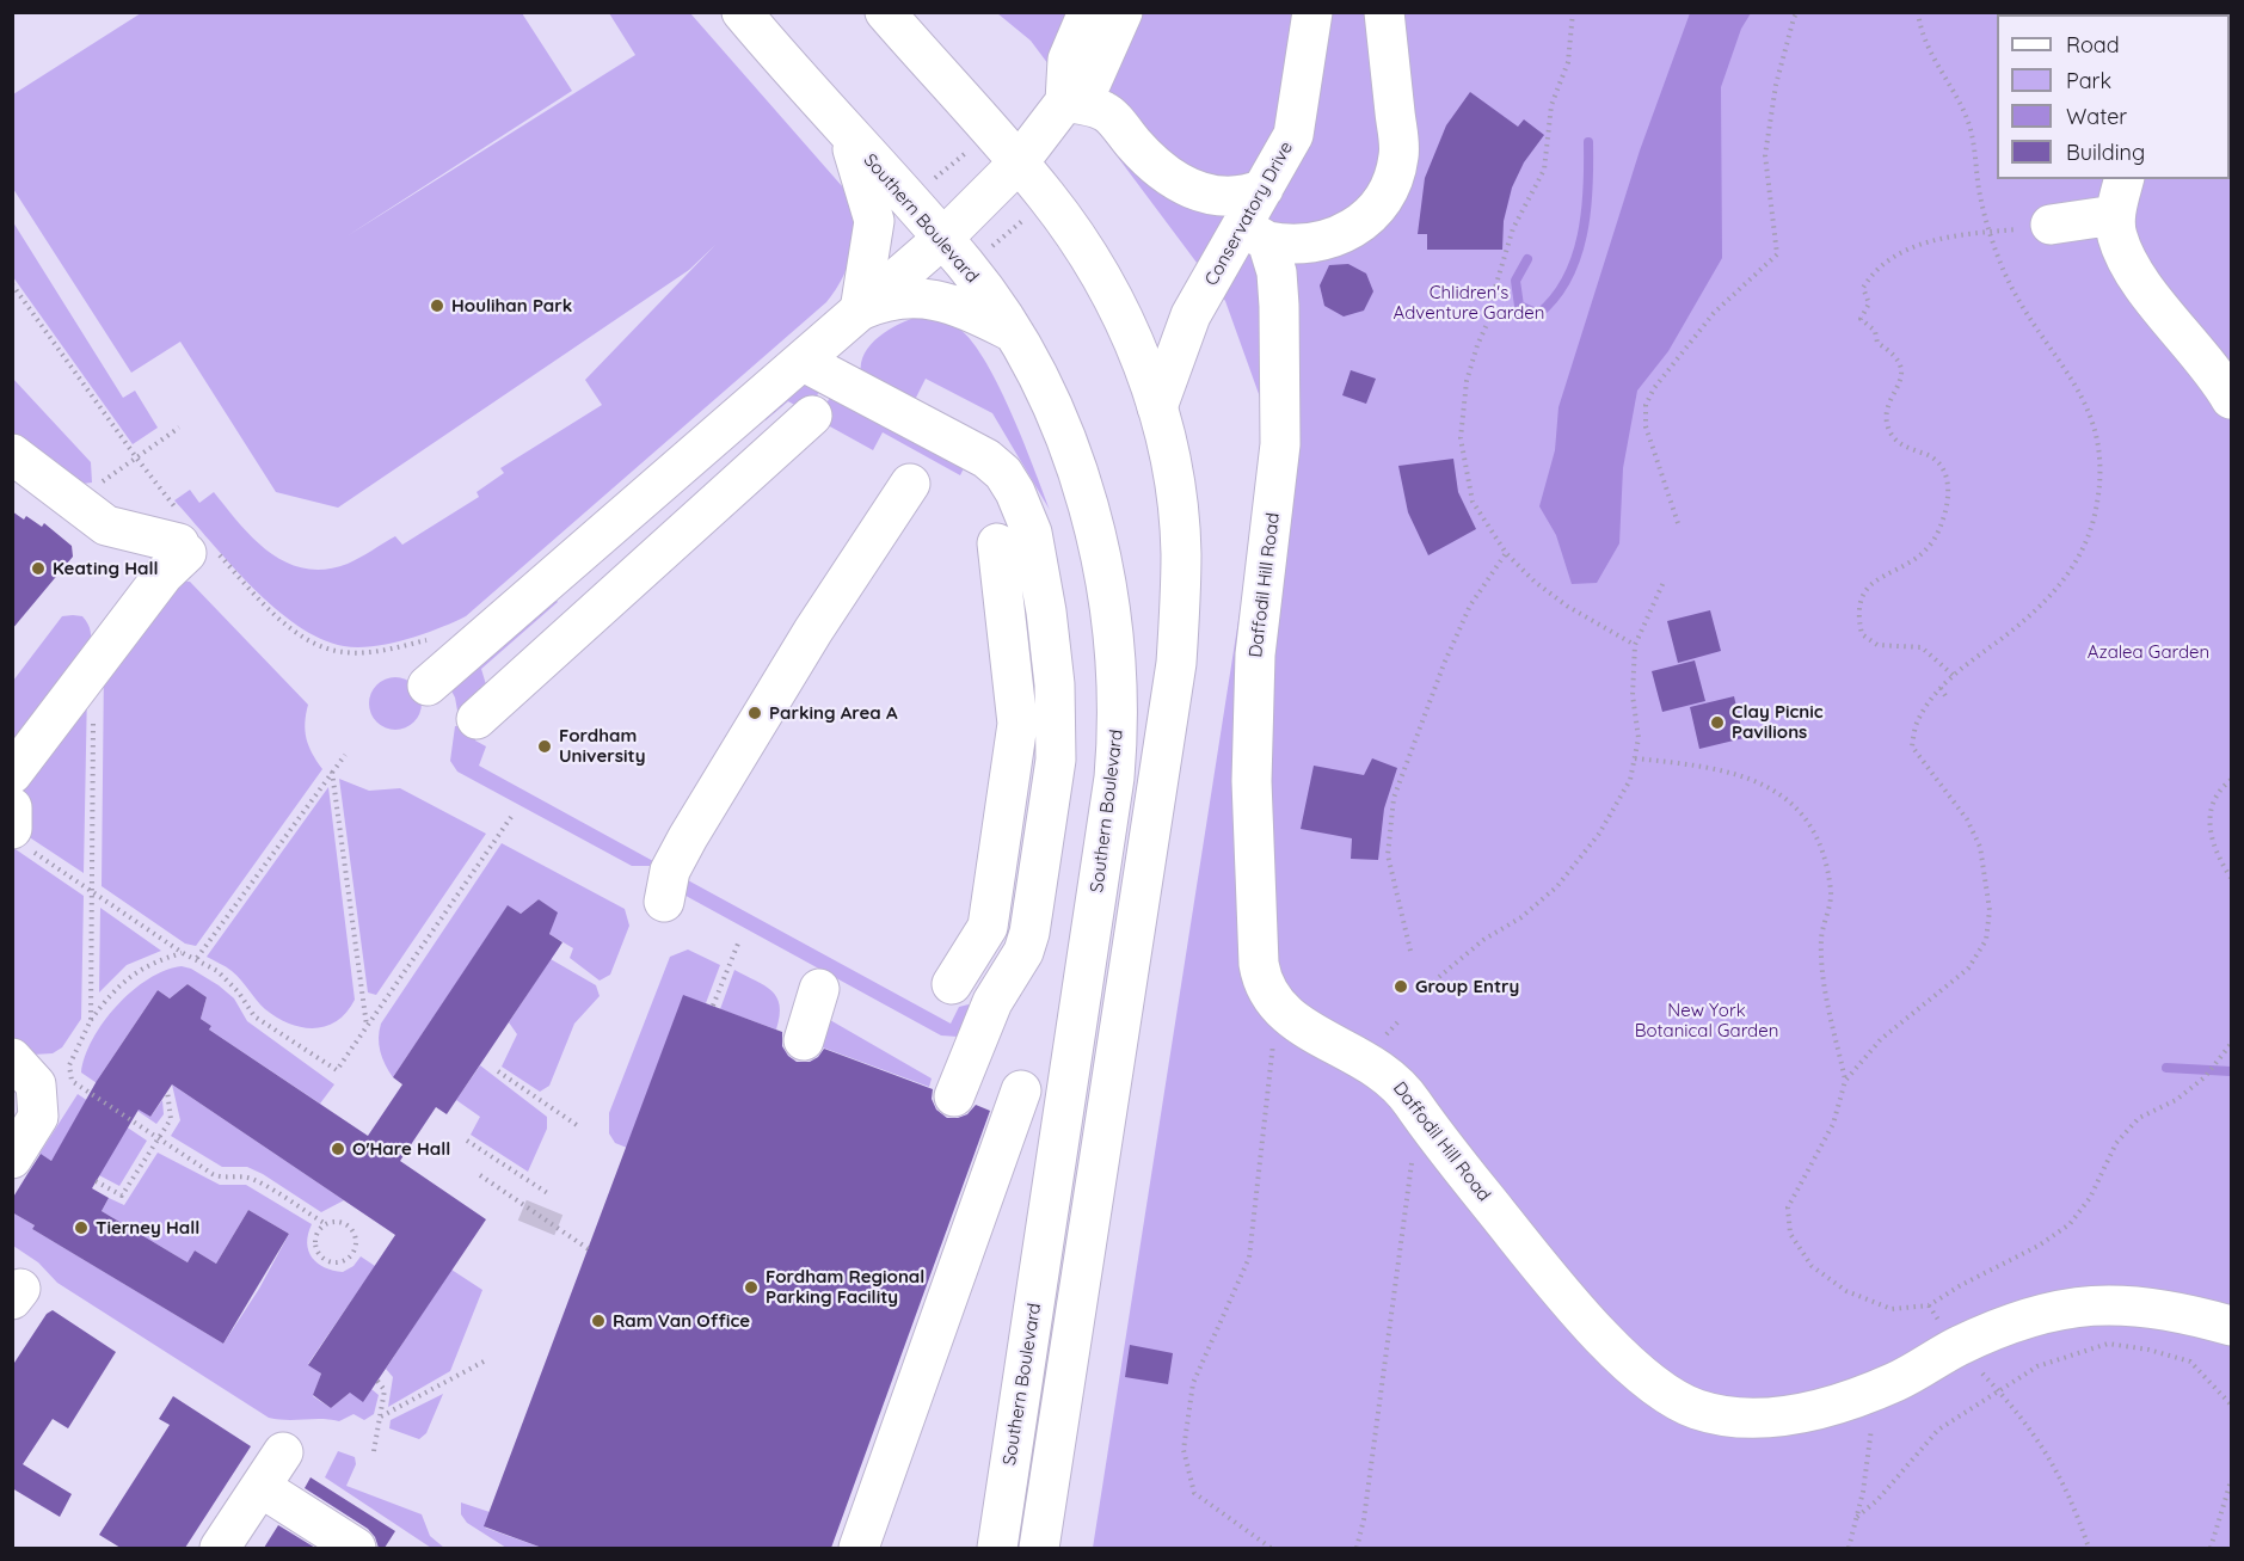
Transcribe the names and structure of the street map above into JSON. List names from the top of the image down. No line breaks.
{"streets":{"main road":["Conservatory Drive","Southern Boulevard","Daffodil Hill Road"]},"crossings":[["Conservatory Drive","Daffodil Hill Road"]],"parks":["Chlidren's Adventure Garden","Azalea Garden","New York Botanical Garden"],"places":["Houlihan Park","Keating Hall","Parking Area A","Clay Picnic Pavilions","Fordham University","Group Entry","O'Hare Hall","Tierney Hall","Fordham Regional Parking Facility","Ram Van Office"],"legend":["Road","Park","Water","Building"]}
